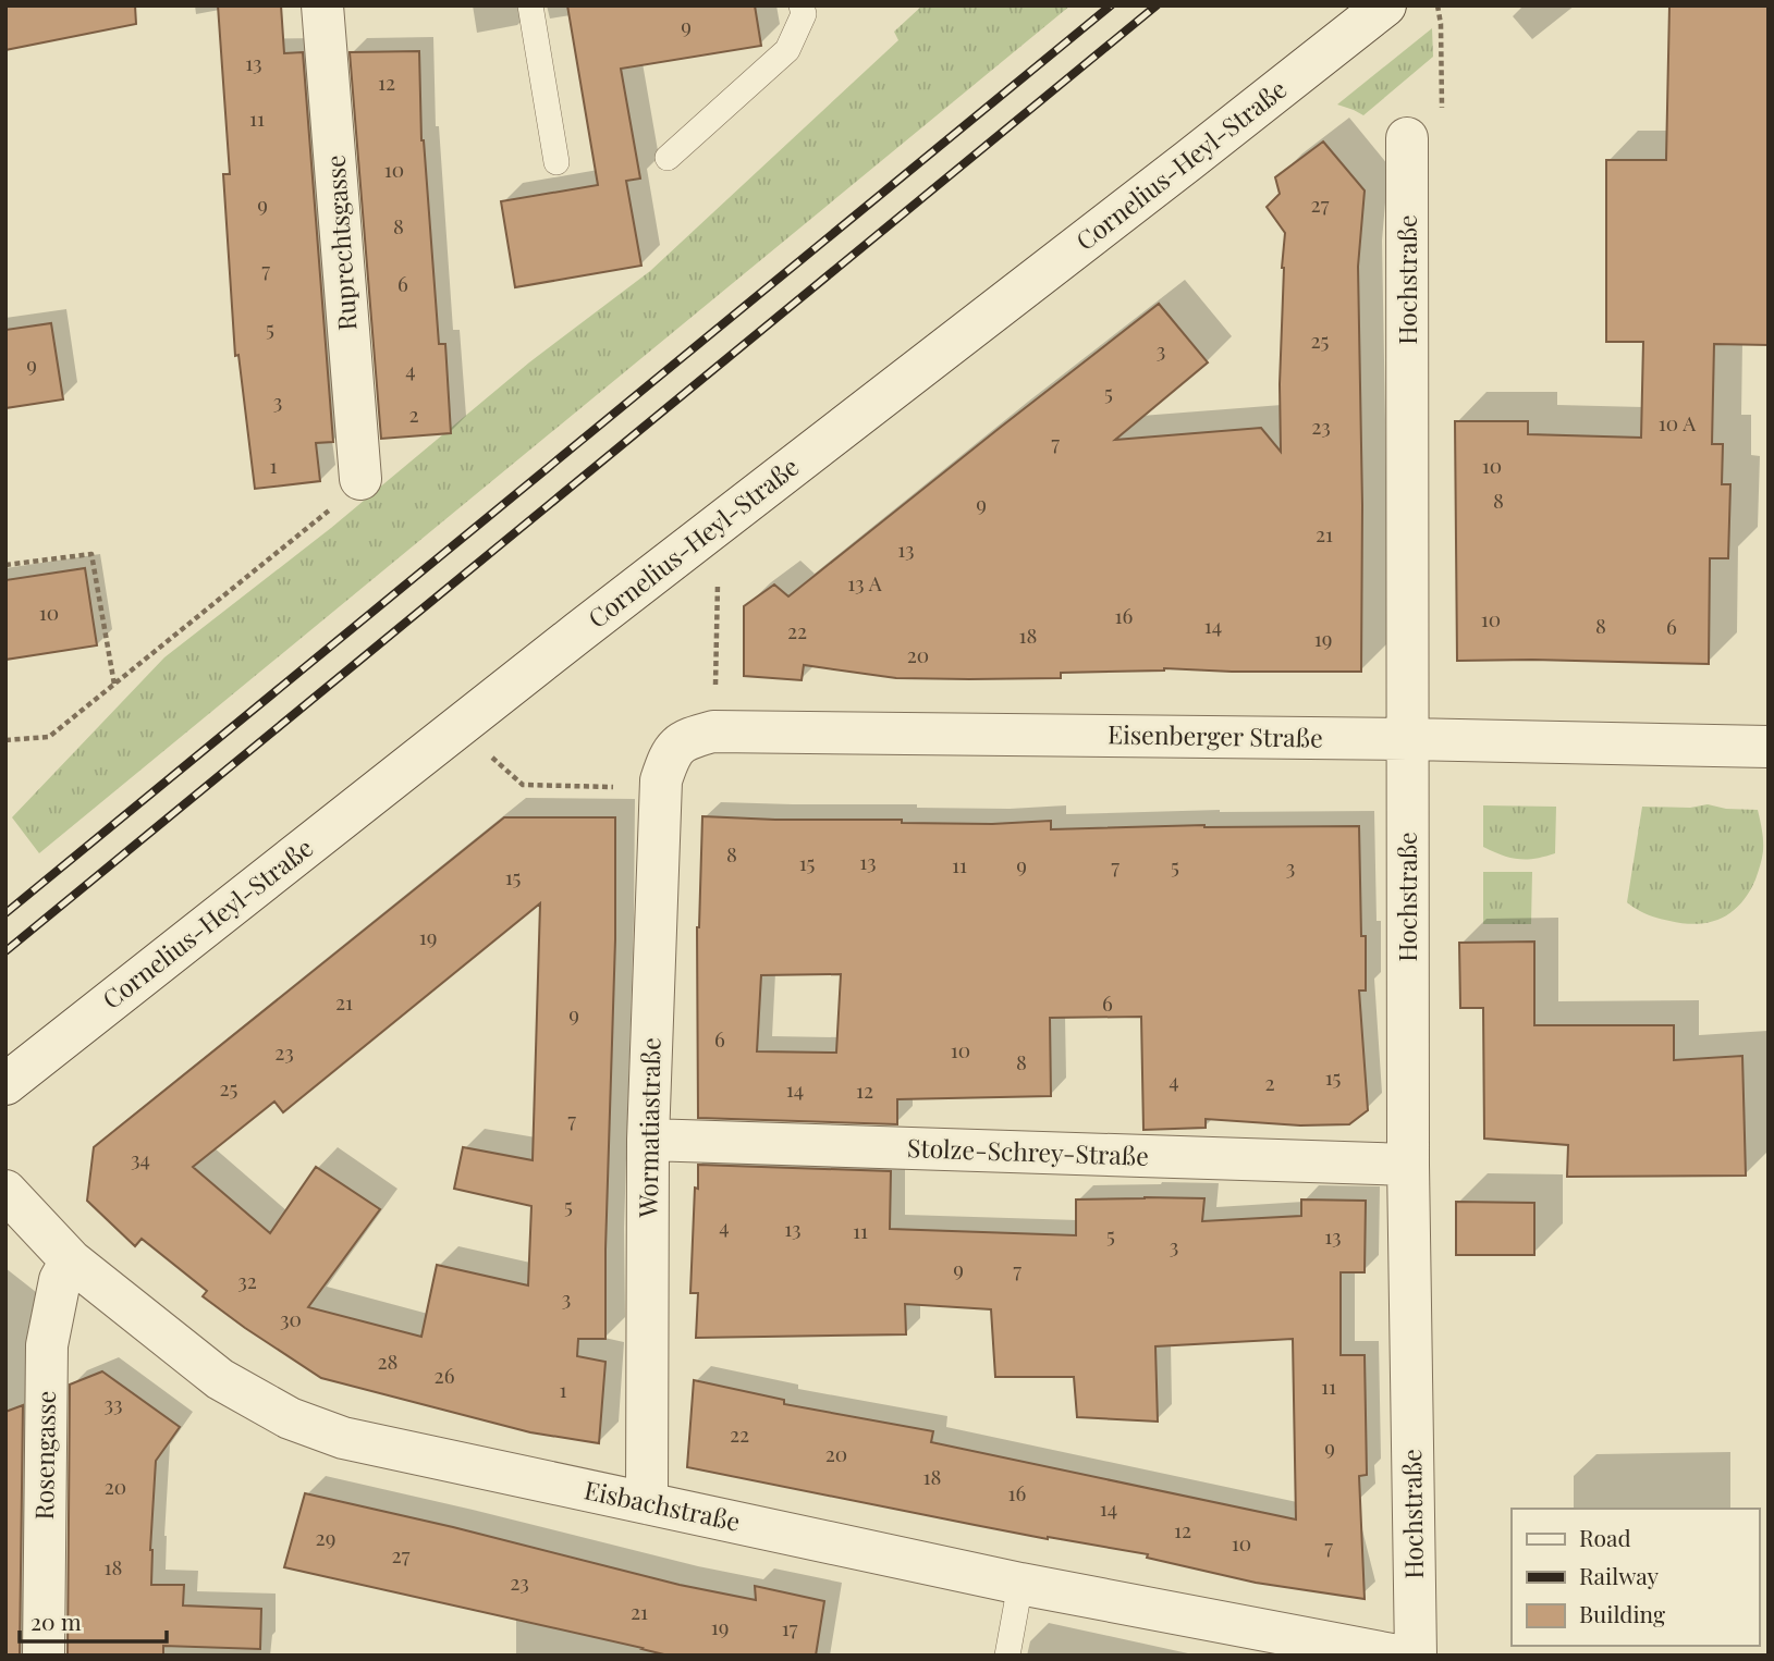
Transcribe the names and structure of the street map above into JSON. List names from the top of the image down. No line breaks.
{"streets":{"street":["Cornelius-Heyl-Straße","Ruprechtsgasse","Hochstraße","Eisenberger Straße","Wormatiastraße","Stolze-Schrey-Straße","Rosengasse","Eisbachstraße"]},"crossings":[["Hochstraße","Eisenberger Straße"],["Hochstraße","Stolze-Schrey-Straße"],["Eisenberger Straße","Wormatiastraße"],["Wormatiastraße","Stolze-Schrey-Straße"],["Wormatiastraße","Eisbachstraße"],["Rosengasse","Eisbachstraße"]],"house_numbers":["9","13","12","11","10","9","27","8","7","6","5","25","3","9","4","5","3","2","10 A","23","7","1","10","8","9","21","13","13 A","10","16","10","14","8","6","22","18","19","20","8","13","15","11","9","7","5","3","15","19","21","6","9","6","10","23","8","15","4","2","25","14","12","7","34","5","4","13","11","5","13","3","9","7","32","3","30","28","26","11","1","33","22","9","20","18","20","16","14","12","29","10","7","27","18","23","21","19","17"],"legend":["Road","Railway","Building"],"scale_bar":"20 m"}
